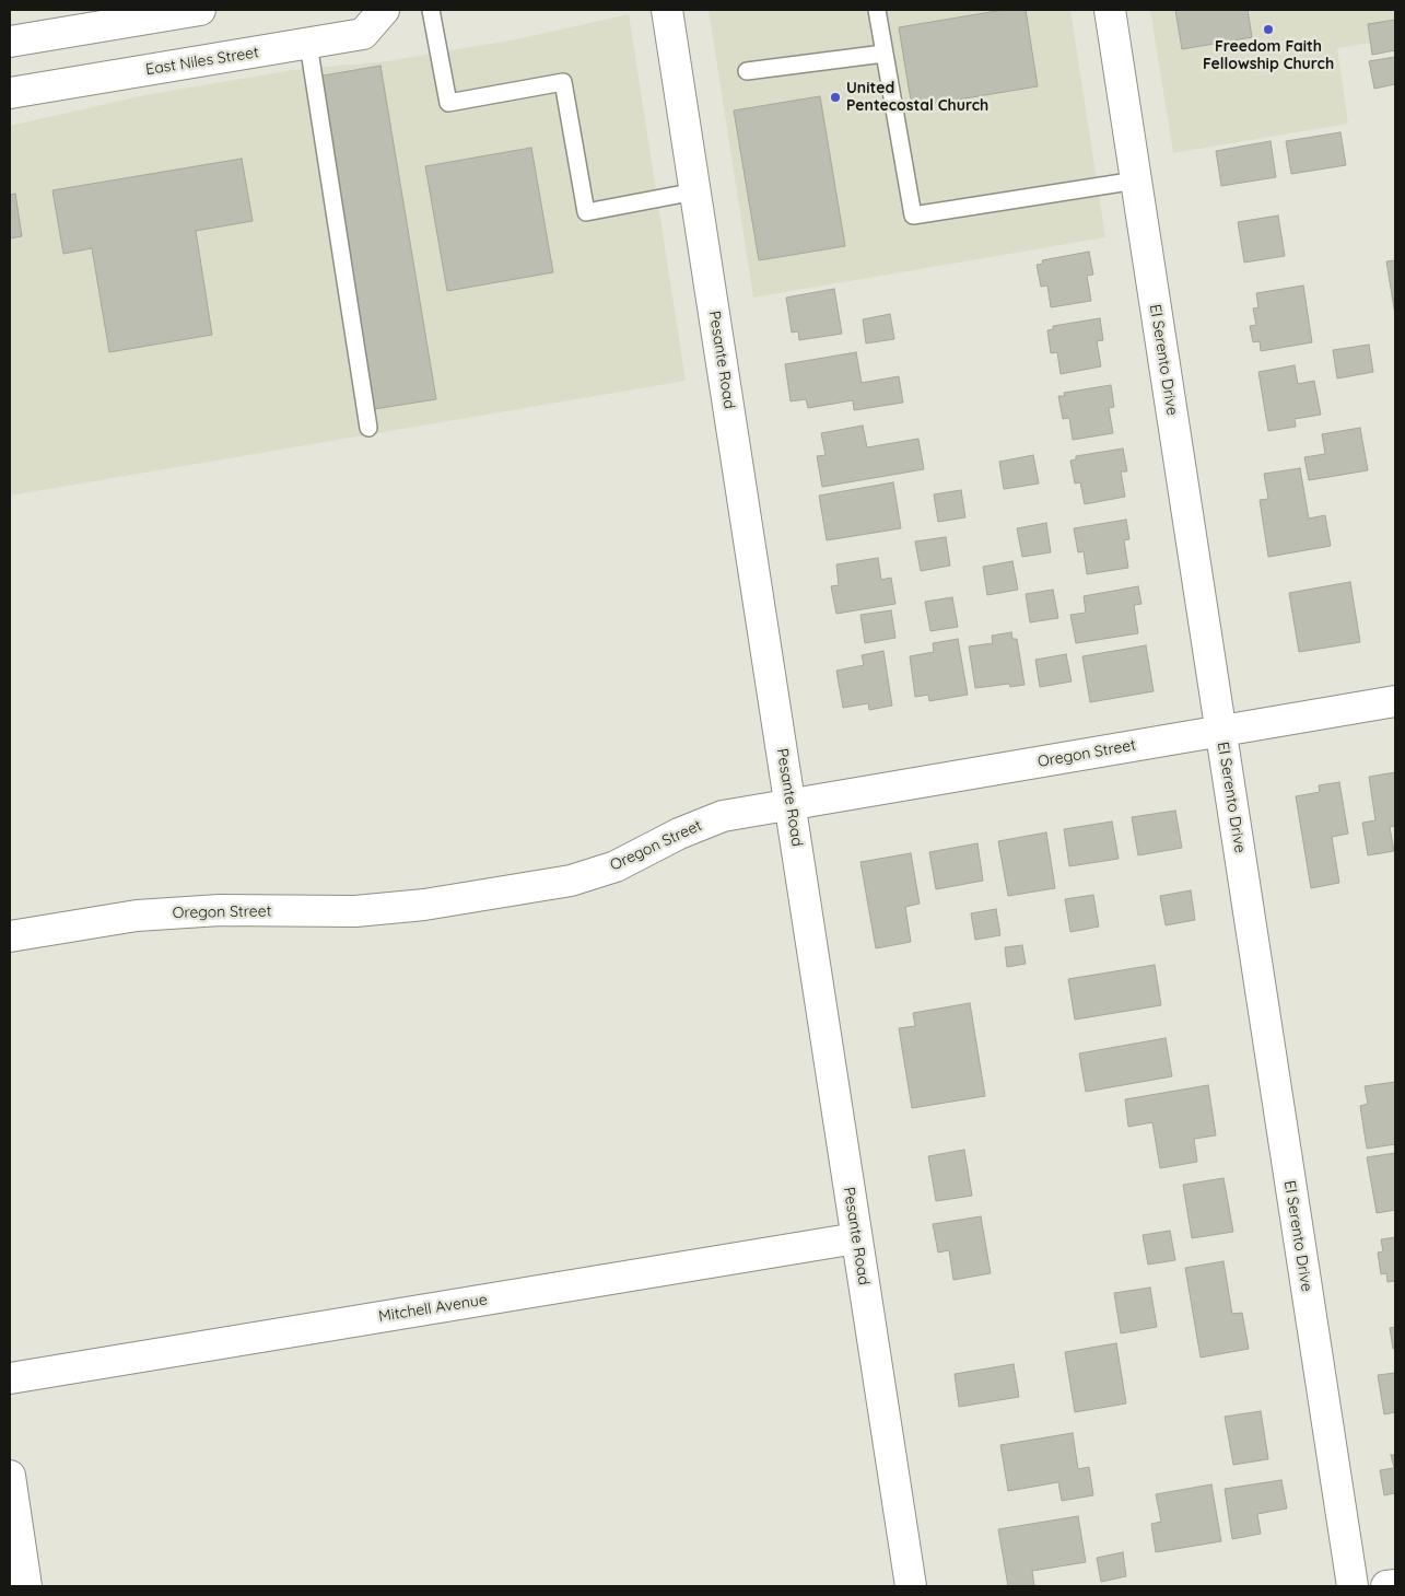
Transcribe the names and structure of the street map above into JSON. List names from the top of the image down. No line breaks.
{"streets":{"street":["East Niles Street","Pesante Road","El Serento Drive","Oregon Street","Mitchell Avenue"]},"crossings":[["Pesante Road","Oregon Street"],["Pesante Road","Mitchell Avenue"],["El Serento Drive","Oregon Street"]],"places":["Freedom Faith Fellowship Church","United Pentecostal Church"]}
